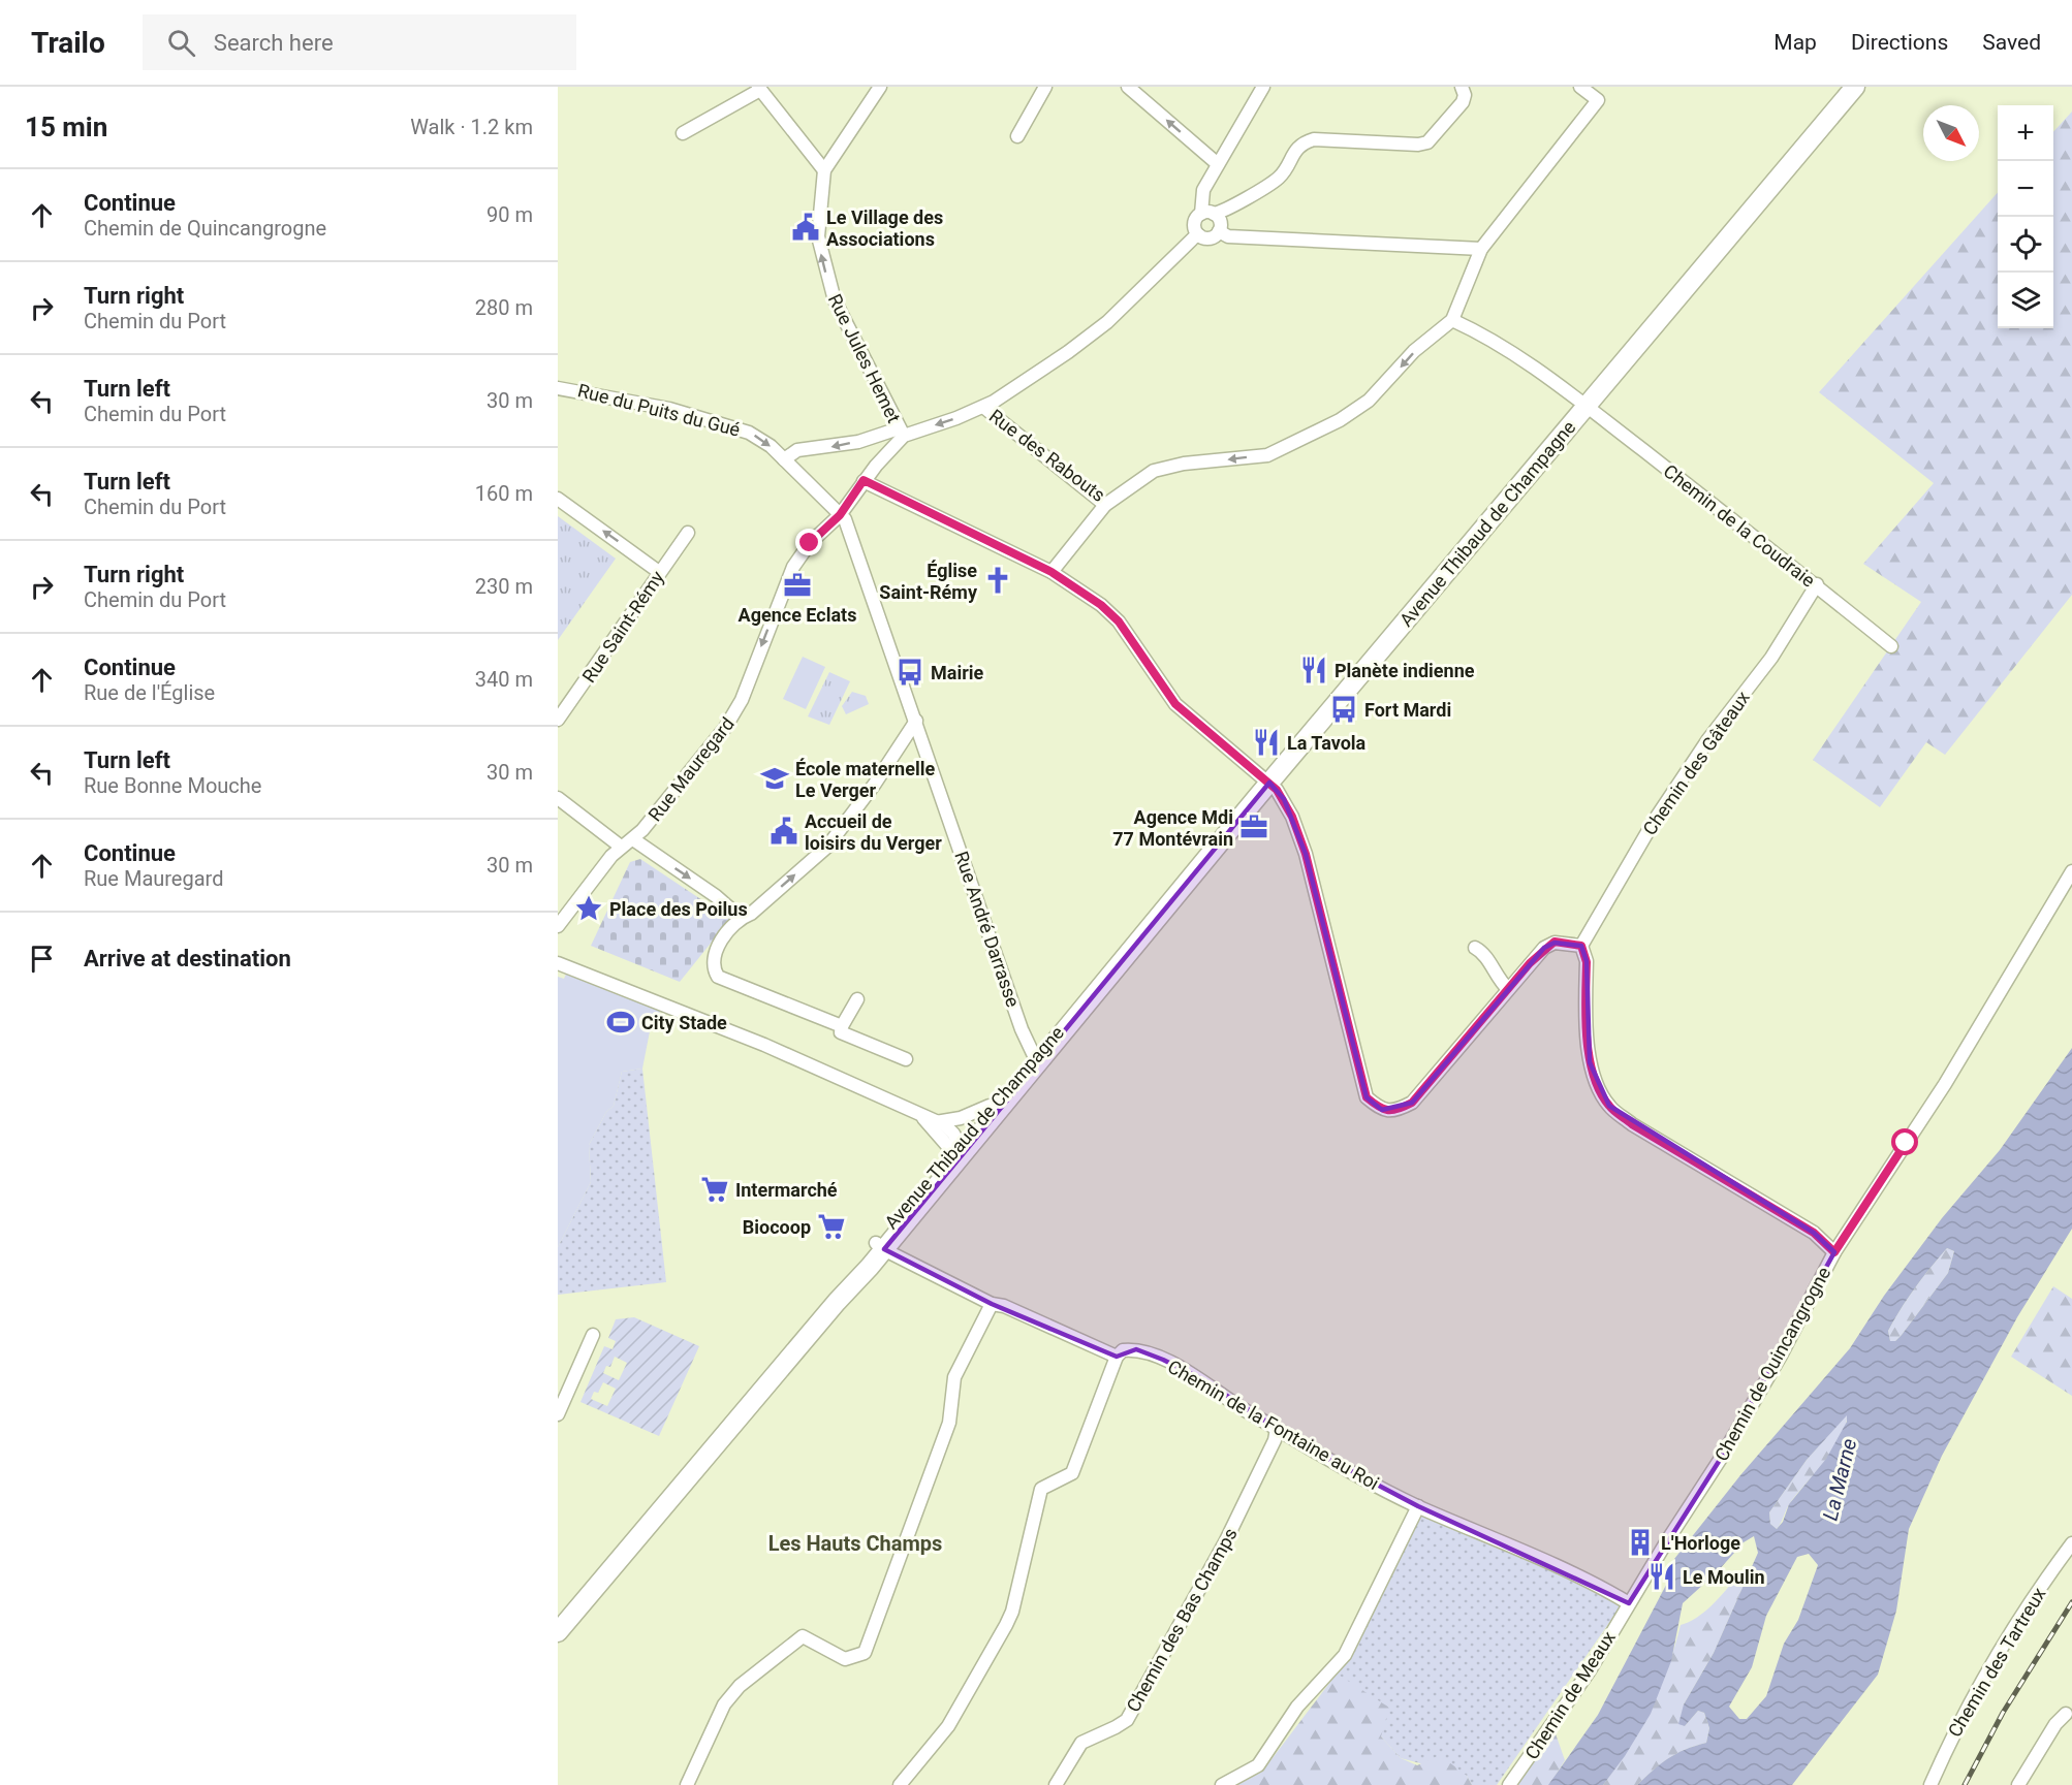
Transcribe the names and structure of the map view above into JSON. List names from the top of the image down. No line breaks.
{"streets":{"main road":["Avenue Thibaud de Champagne"],"street":["Rue Jules Hemet","Rue du Puits du Gué","Rue des Rabouts","Chemin de la Coudraie","Rue Saint-Rémy","Chemin des Gâteaux","Rue Mauregard","Rue André Darrasse","Chemin de Quincangrogne","Chemin de la Fontaine au Roi","Chemin des Bas Champs","Chemin des Tartreux","Chemin de Meaux"]},"crossings":[["Rue Jules Hemet","Rue Mauregard"],["Rue du Puits du Gué","Rue Mauregard"],["Rue du Puits du Gué","Rue André Darrasse"],["Avenue Thibaud de Champagne","Chemin de la Coudraie"],["Avenue Thibaud de Champagne","Rue André Darrasse"],["Chemin de la Coudraie","Chemin des Gâteaux"],["Rue Mauregard","Rue André Darrasse"],["Chemin de Quincangrogne","Chemin de la Fontaine au Roi"],["Chemin de Quincangrogne","Chemin de Meaux"],["Chemin de la Fontaine au Roi","Chemin des Bas Champs"],["Chemin de la Fontaine au Roi","Chemin de Meaux"]],"one_way":["Rue Jules Hemet","Rue du Puits du Gué","Rue des Rabouts"],"districts":["Les Hauts Champs"],"water":["La Marne"],"places":{"public building":["Le Village des Associations","Accueil de loisirs du Verger"],"church":["Église Saint-Rémy"],"office":["Agence Eclats","Agence Mdi 77 Montévrain"],"restaurant":["Planète indienne","La Tavola","Le Moulin"],"bus stop":["Mairie","Fort Mardi"],"school or university":["École maternelle Le Verger"],"place":["Place des Poilus"],"sports":["City Stade"],"supermarket":["Intermarché","Biocoop"],"building":["L'Horloge"]},"north":"bottom right","page":{"header":"Trailo","search":"Search here","nav":["Map","Directions","Saved"],"heading":["15 min","Walk · 1.2 km"],"map_buttons":["+","−"],"list":[["Continue","Chemin de Quincangrogne","90 m"],["Turn right","Chemin du Port","280 m"],["Turn left","Chemin du Port","30 m"],["Turn left","Chemin du Port","160 m"],["Turn right","Chemin du Port","230 m"],["Continue","Rue de l'Église","340 m"],["Turn left","Rue Bonne Mouche","30 m"],["Continue","Rue Mauregard","30 m"],"Arrive at destination"]}}
